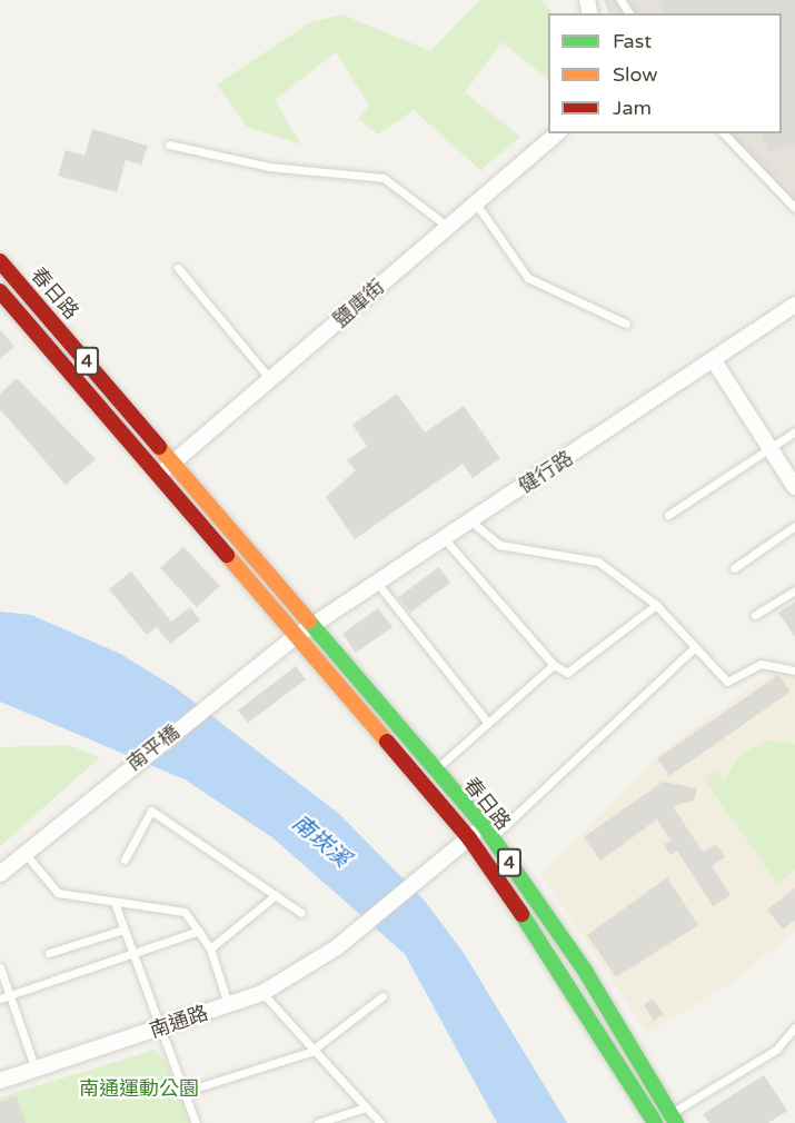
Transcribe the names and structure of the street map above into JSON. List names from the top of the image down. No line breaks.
{"streets":{"main road":["春日路","4"],"street":["鹽庫街","健行路","南平橋","南通路"]},"crossings":[["春日路","鹽庫街"],["春日路","健行路"],["春日路","南平橋"],["春日路","南通路"],["健行路","南平橋"]],"water":["南崁溪"],"parks":["南通運動公園"],"legend":["Fast","Slow","Jam"]}
